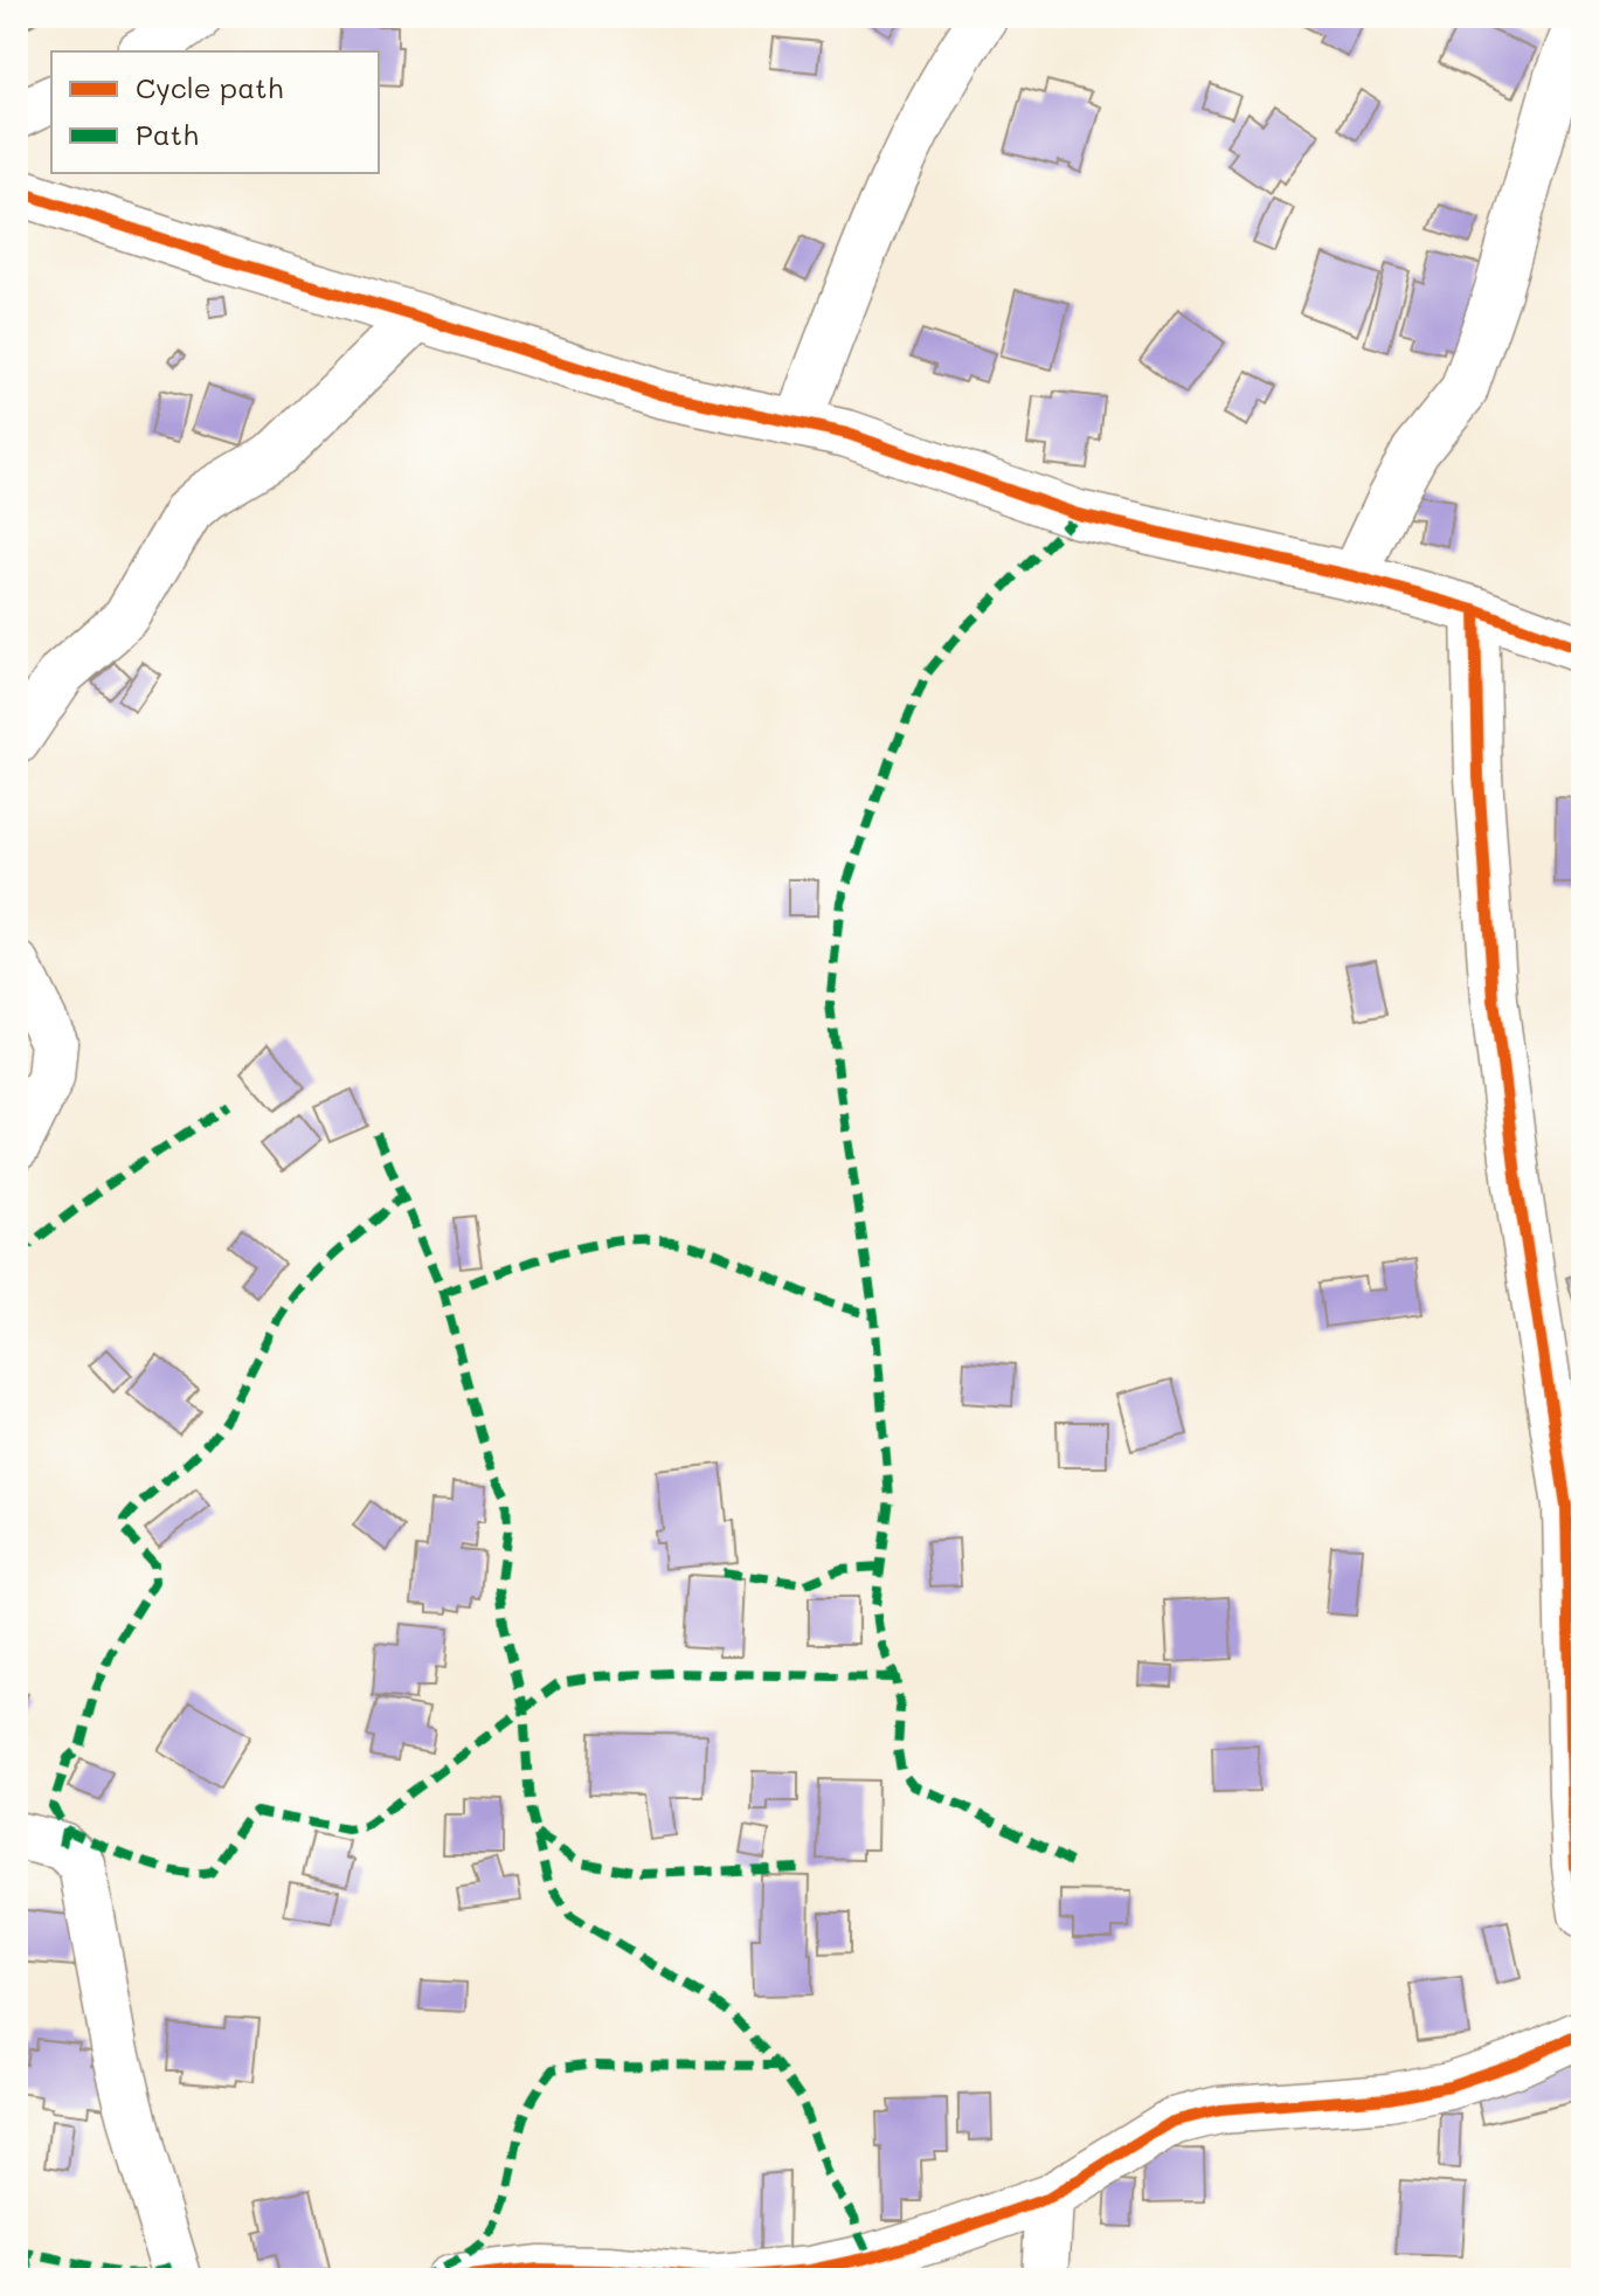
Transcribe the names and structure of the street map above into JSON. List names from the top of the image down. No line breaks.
{"legend":["Cycle path","Path"]}
